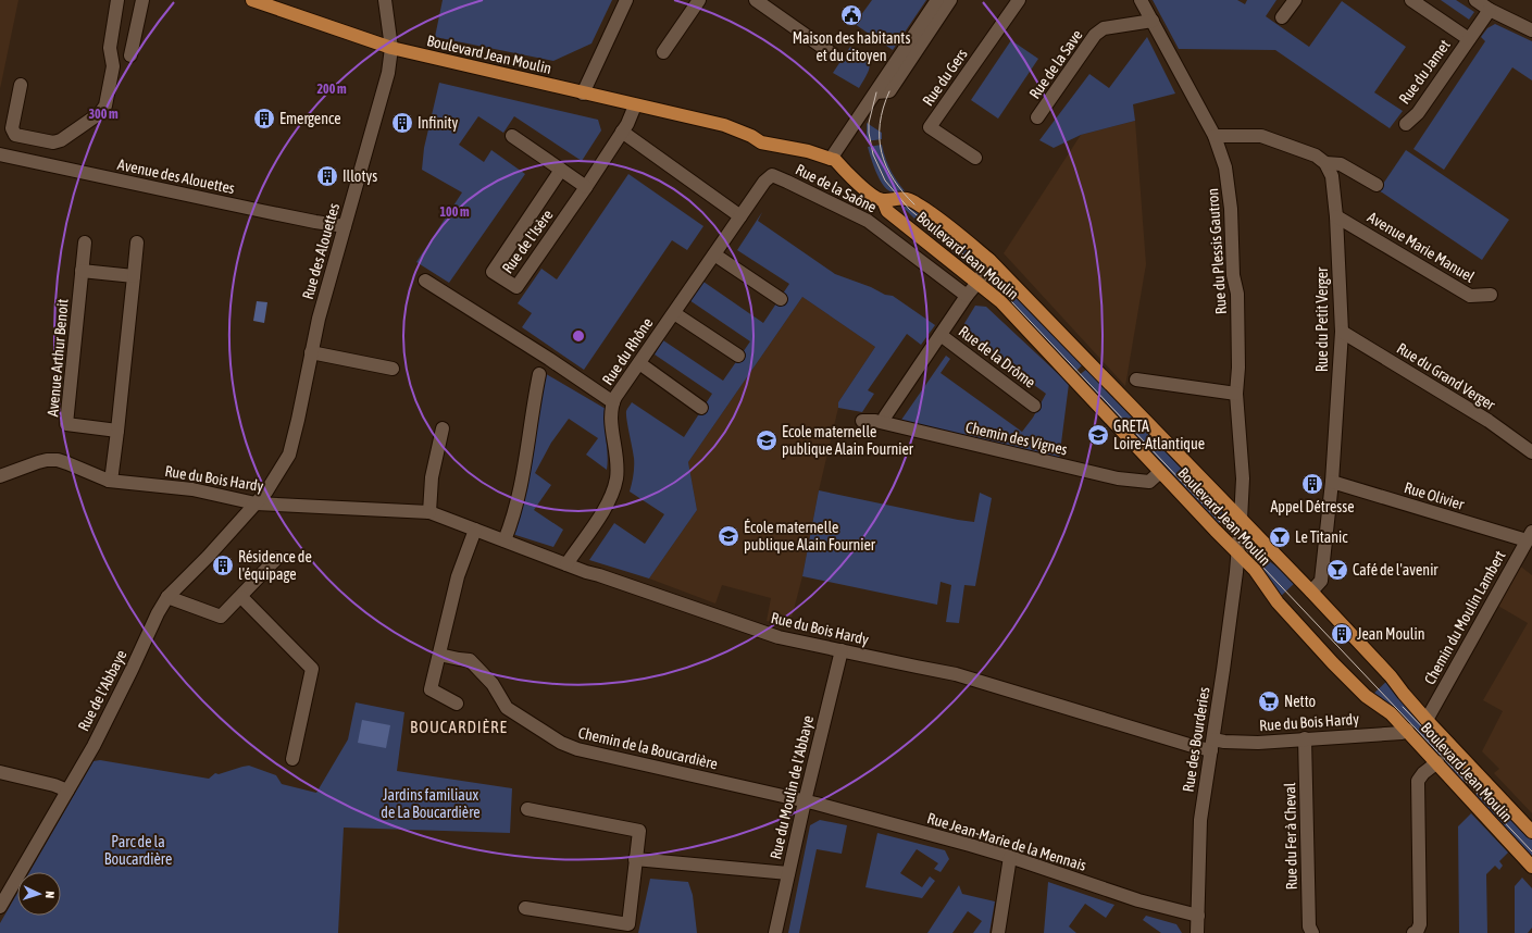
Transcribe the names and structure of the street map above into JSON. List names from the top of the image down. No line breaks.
{"streets":{"main road":["Boulevard Jean Moulin"],"street":["Rue de la Save","Rue du Jamet","Rue du Gers","Avenue des Alouettes","Rue de la Saône","Rue de l'Isère","Avenue Marie Manuel","Rue des Alouettes","Rue du Plessis Gautron","Rue du Petit Verger","Rue du Rhône","Rue de la Drôme","Avenue Arthur Benoit","Rue du Grand Verger","Chemin des Vignes","Rue du Bois Hardy","Rue Olivier","Chemin du Moulin Lambert","Rue de l'Abbaye","Rue des Bourderies","Chemin de la Boucardière","Rue du Moulin de l'Abbaye","Rue du Fer à Cheval","Rue Jean-Marie de la Mennais"]},"crossings":[["Boulevard Jean Moulin","Rue de l'Isère"],["Boulevard Jean Moulin","Rue des Alouettes"],["Boulevard Jean Moulin","Rue du Plessis Gautron"],["Boulevard Jean Moulin","Rue du Petit Verger"],["Boulevard Jean Moulin","Rue de la Drôme"],["Boulevard Jean Moulin","Chemin des Vignes"],["Boulevard Jean Moulin","Rue du Bois Hardy"],["Boulevard Jean Moulin","Chemin du Moulin Lambert"],["Boulevard Jean Moulin","Rue des Bourderies"],["Rue de la Save","Rue du Plessis Gautron"],["Avenue des Alouettes","Rue des Alouettes"],["Rue de la Saône","Rue du Rhône"],["Rue de la Saône","Rue de la Drôme"],["Avenue Marie Manuel","Rue du Petit Verger"],["Rue des Alouettes","Rue du Bois Hardy"],["Rue des Alouettes","Rue de l'Abbaye"],["Rue du Plessis Gautron","Rue des Bourderies"],["Rue du Petit Verger","Rue du Grand Verger"],["Rue du Petit Verger","Rue Olivier"],["Rue du Rhône","Rue du Bois Hardy"],["Rue du Bois Hardy","Rue de l'Abbaye"],["Rue du Bois Hardy","Rue des Bourderies"],["Rue du Bois Hardy","Rue du Moulin de l'Abbaye"],["Rue du Bois Hardy","Rue du Fer à Cheval"],["Rue Olivier","Chemin du Moulin Lambert"],["Rue des Bourderies","Rue Jean-Marie de la Mennais"],["Chemin de la Boucardière","Rue du Moulin de l'Abbaye"],["Chemin de la Boucardière","Rue Jean-Marie de la Mennais"],["Rue du Moulin de l'Abbaye","Rue Jean-Marie de la Mennais"]],"districts":["BOUCARDIÈRE"],"parks":["Jardins familiaux de La Boucardière","Parc de la Boucardière"],"places":{"public building":["Maison des habitants et du citoyen"],"building":["Emergence","Infinity","Illotys","Appel Détresse","Résidence de l'équipage","Jean Moulin"],"school or university":["GRETA Loire-Atlantique","Ecole maternelle publique Alain Fournier","École maternelle publique Alain Fournier"],"bar":["Le Titanic","Café de l'avenir"],"supermarket":["Netto"]},"north":"right","rings":["200 m","300 m","100 m"]}
